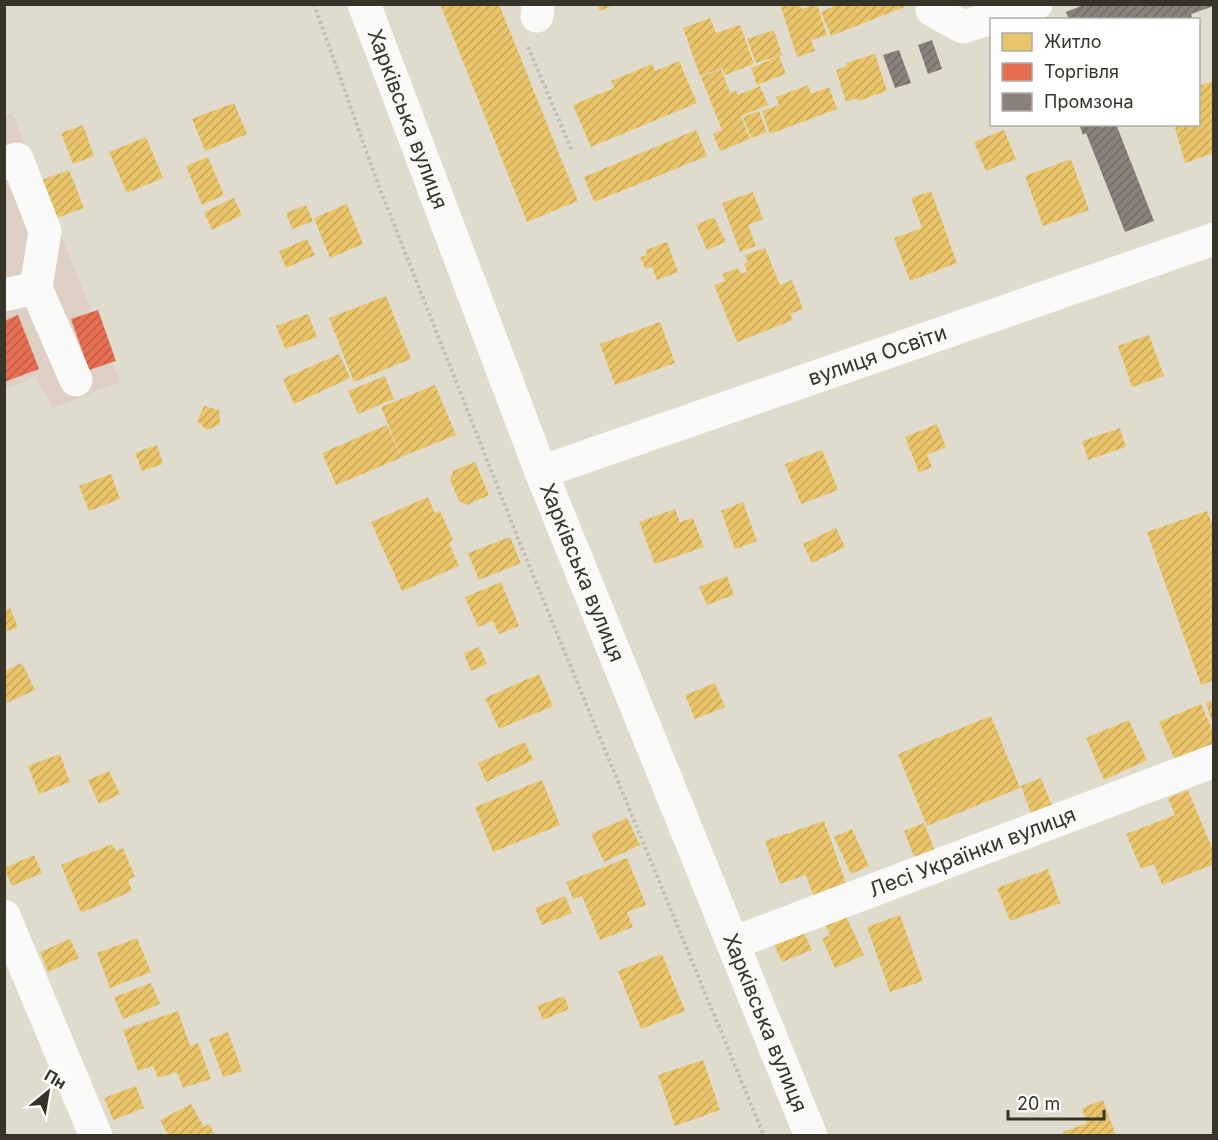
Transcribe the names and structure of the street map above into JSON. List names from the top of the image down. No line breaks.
{"streets":{"street":["Харківська вулиця","вулиця Освіти","Лесі Українки вулиця"]},"crossings":[["Харківська вулиця","вулиця Освіти"],["Харківська вулиця","Лесі Українки вулиця"]],"legend":["Житло","Торгівля","Промзона"],"scale_bar":"20 m","north":"top right"}
